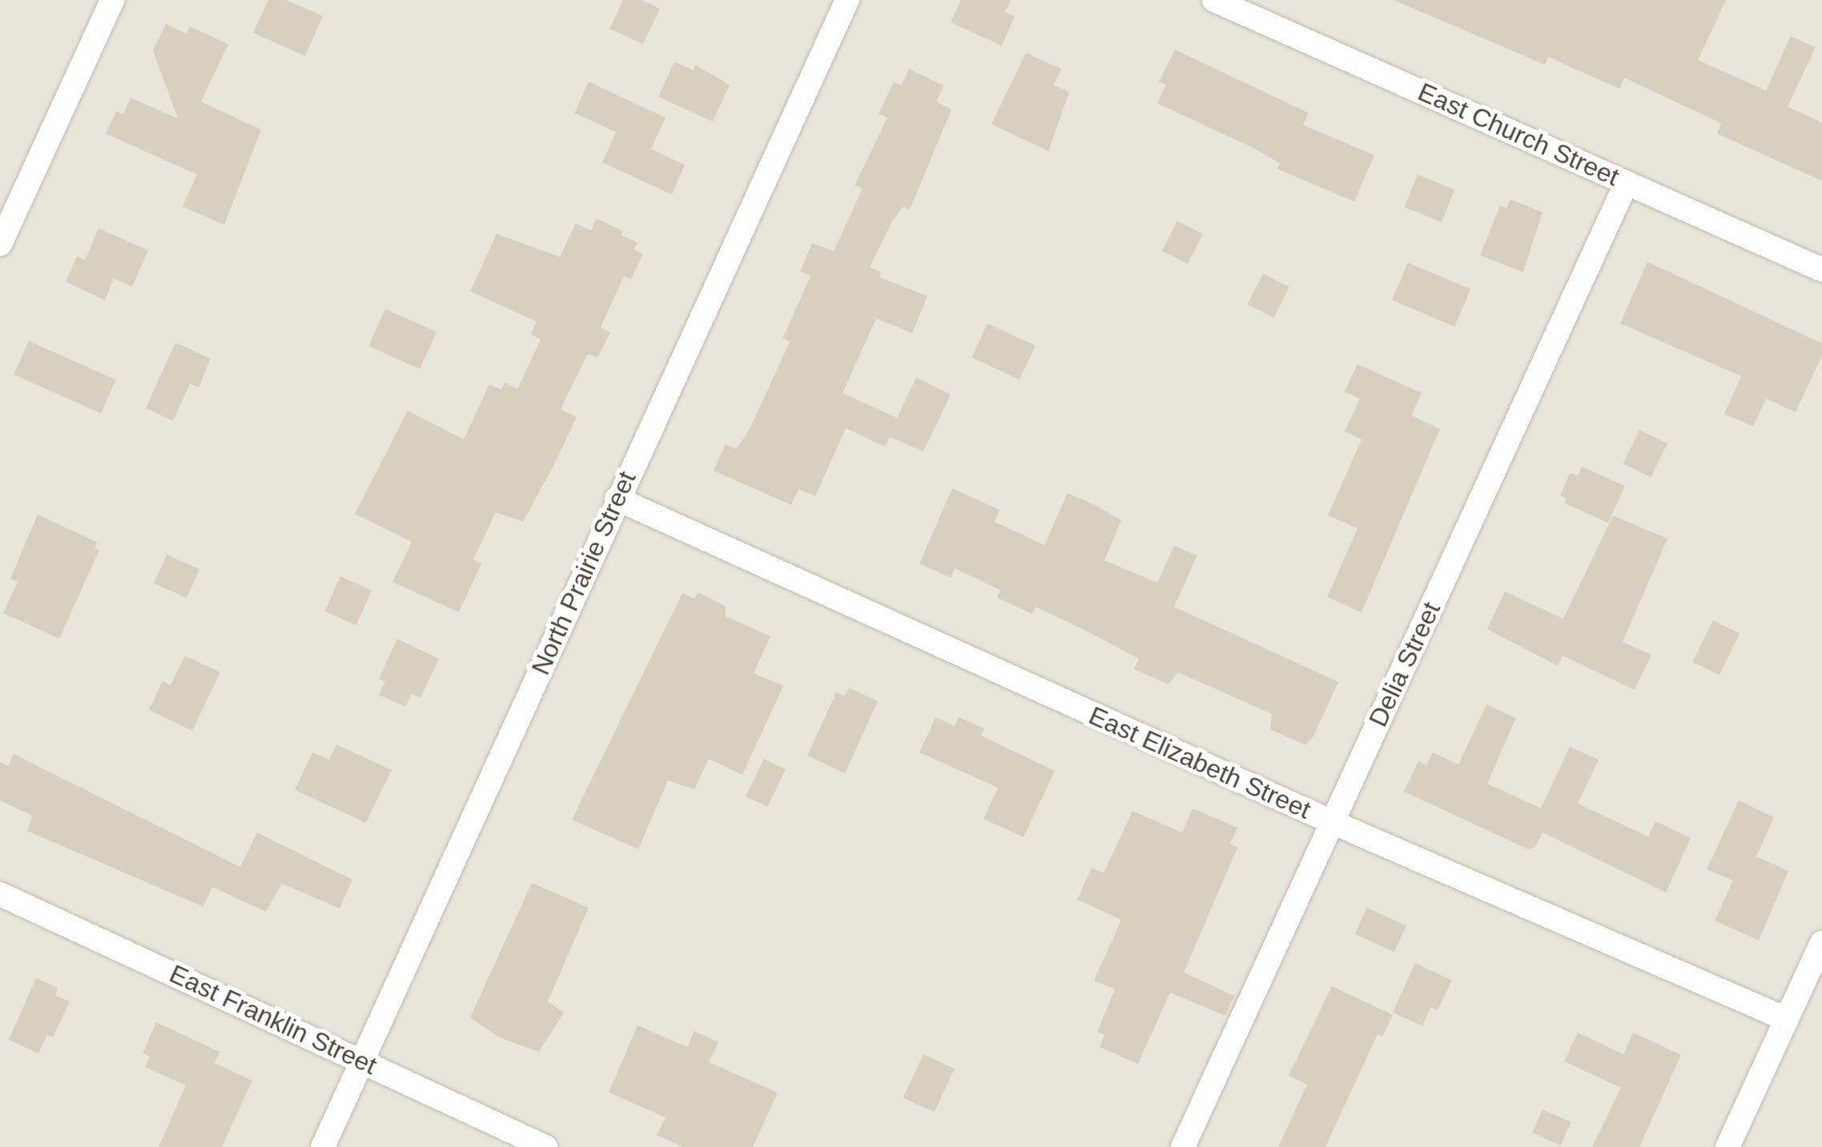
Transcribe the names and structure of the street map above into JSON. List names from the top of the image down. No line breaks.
{"streets":{"street":["East Church Street","North Prairie Street","Delia Street","East Elizabeth Street","East Franklin Street"]},"crossings":[["East Church Street","Delia Street"],["North Prairie Street","East Elizabeth Street"],["North Prairie Street","East Franklin Street"],["Delia Street","East Elizabeth Street"]]}
